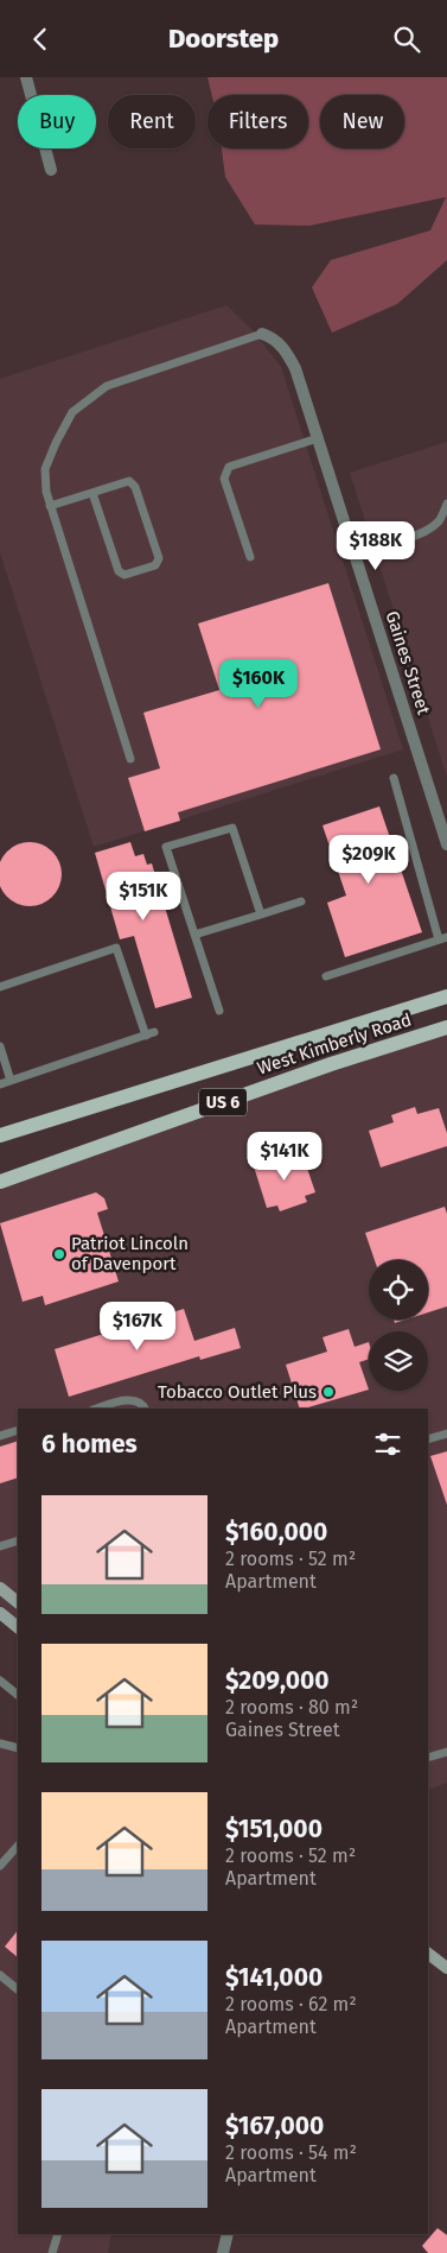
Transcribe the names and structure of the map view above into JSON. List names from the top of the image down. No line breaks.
{"streets":{"main road":["West Kimberly Road","US 6"],"street":["Gaines Street"]},"places":["Patriot Lincoln of Davenport","Tobacco Outlet Plus"],"page":{"header":"Doorstep","chip":["Buy","Rent","Filters","New"],"price":["$188K","$160K","$209K","$151K","$141K","$167K"],"heading":"6 homes","list":[{"name":"$160,000","note":"2 rooms · 52 m² · Apartment"},{"name":"$209,000","note":"2 rooms · 80 m² · Gaines Street"},{"name":"$151,000","note":"2 rooms · 52 m² · Apartment"},{"name":"$141,000","note":"2 rooms · 62 m² · Apartment"},{"name":"$167,000","note":"2 rooms · 54 m² · Apartment"}]}}
